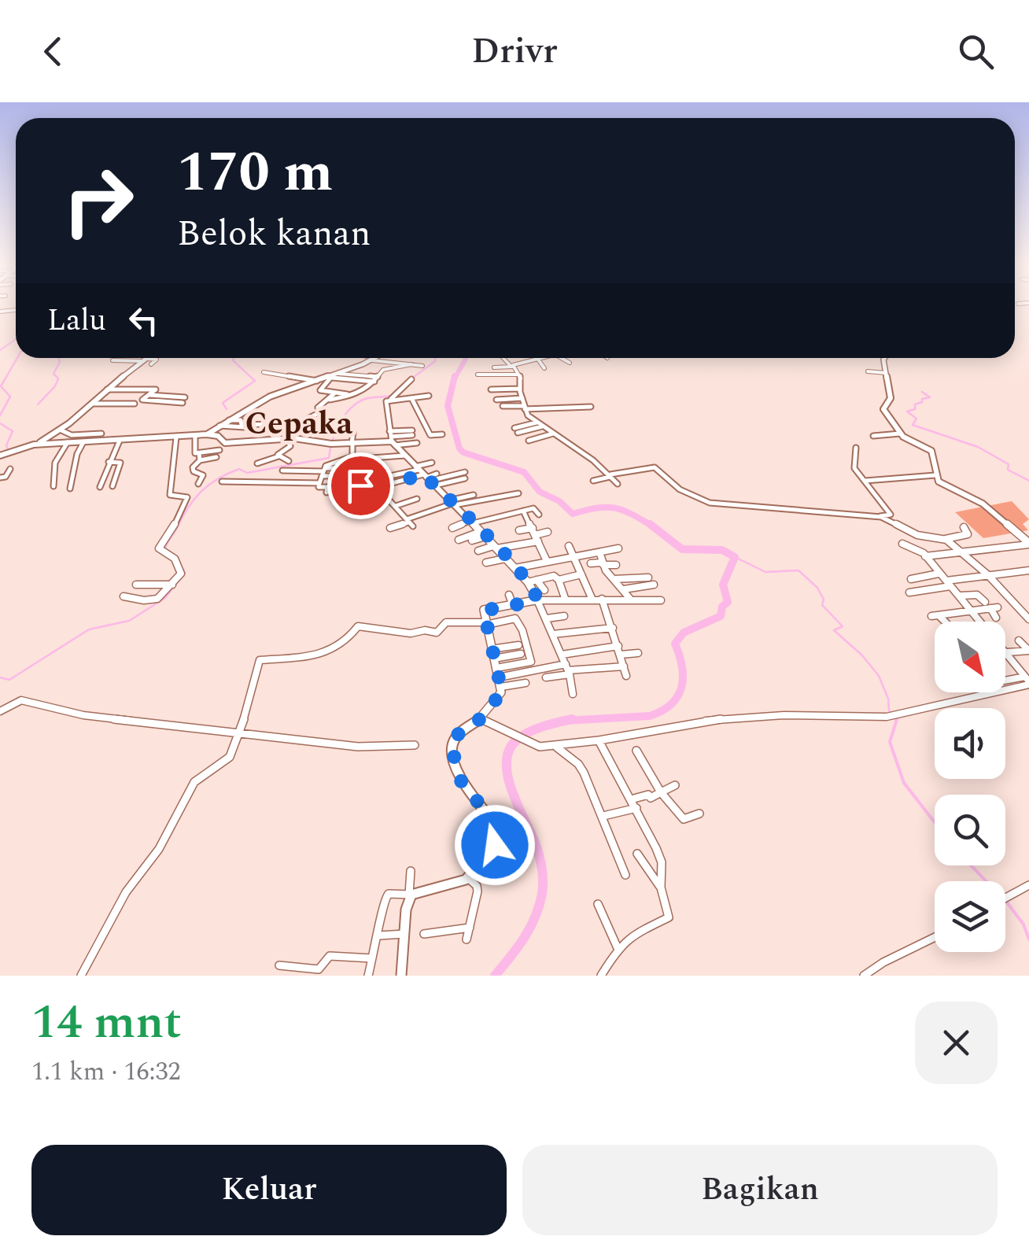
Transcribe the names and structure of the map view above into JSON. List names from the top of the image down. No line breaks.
{"districts":["Cepaka"],"north":"bottom right","page":{"header":"Drivr","turn":["170 m","Belok kanan"],"then":"Lalu","heading":["14 mnt","1.1 km · 16:32"],"buttons":["Keluar","Bagikan"]}}
